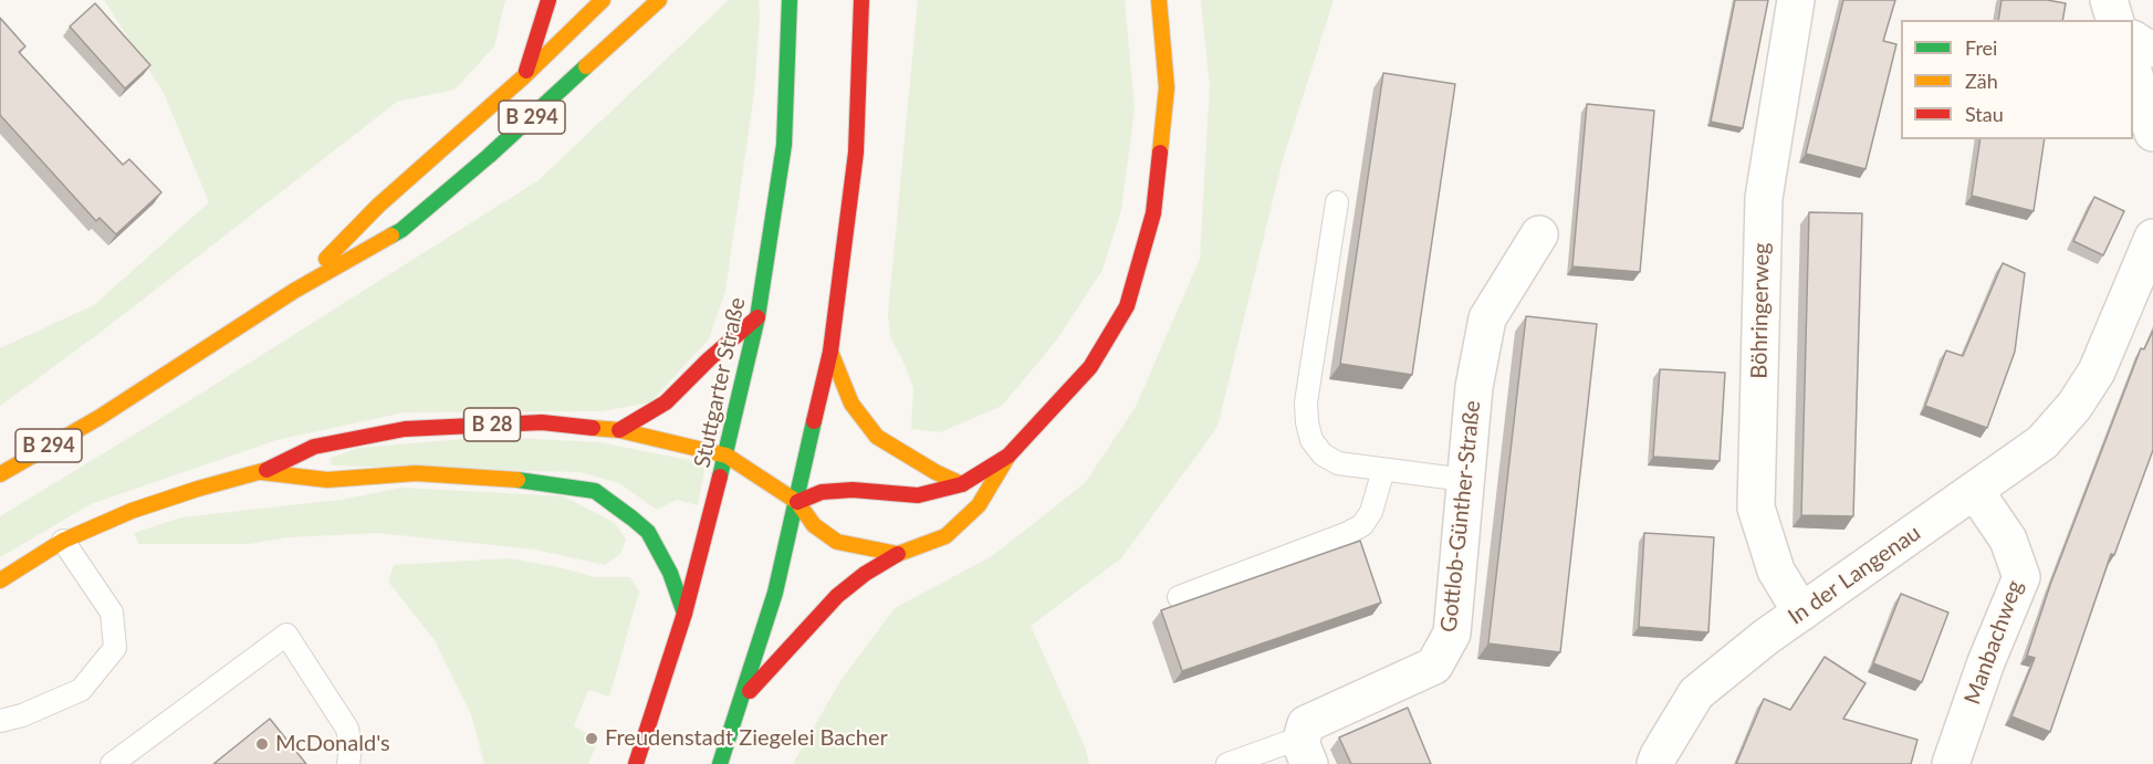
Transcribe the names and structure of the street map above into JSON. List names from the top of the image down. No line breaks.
{"streets":{"main road":["B 294","Stuttgarter Straße","B 28"],"street":["Böhringerweg","Gottlob-Günther-Straße","In der Langenau","Manbachweg"]},"crossings":[["Böhringerweg","In der Langenau"],["Stuttgarter Straße","B 28"],["In der Langenau","Manbachweg"]],"places":["Freudenstadt Ziegelei Bacher","McDonald's"],"legend":["Frei","Zäh","Stau"]}
